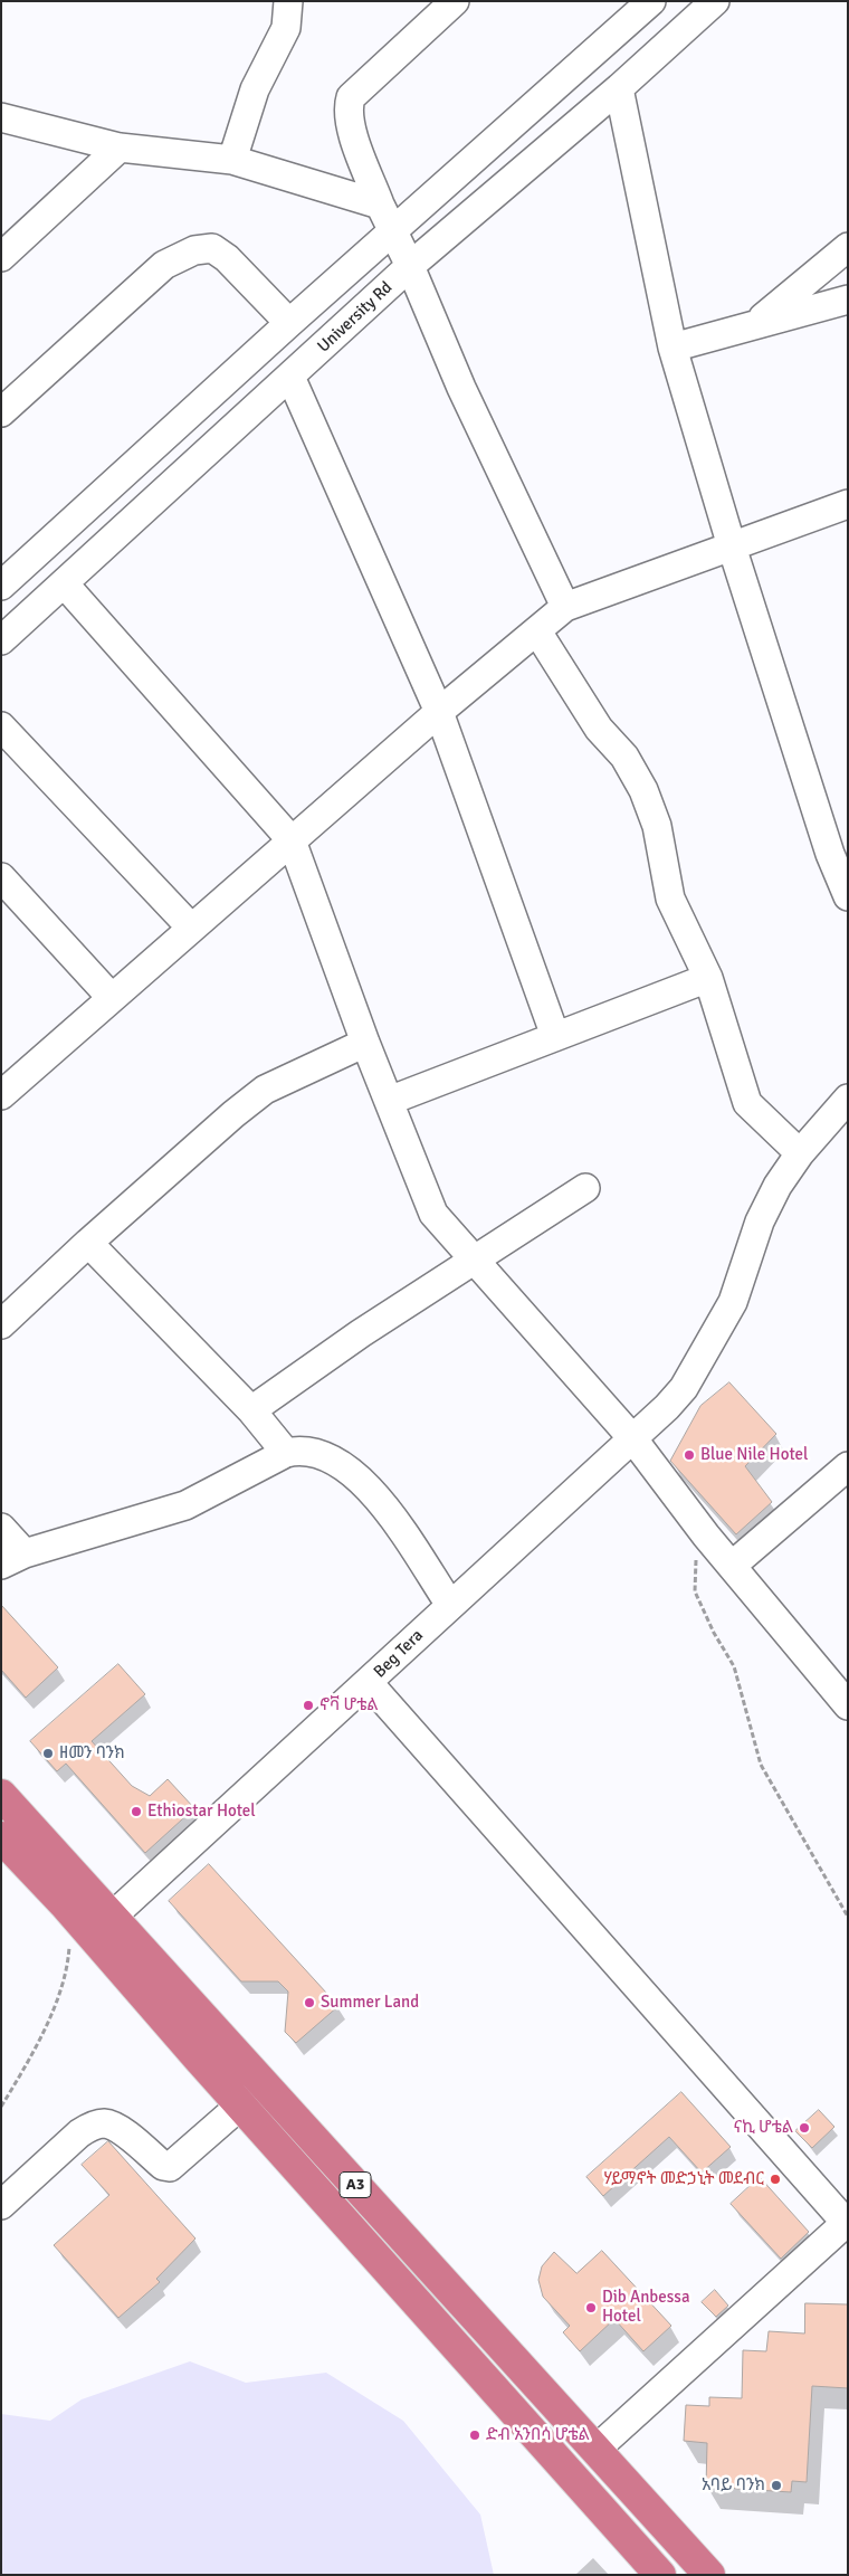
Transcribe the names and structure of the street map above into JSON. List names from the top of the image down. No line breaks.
{"streets":{"highway":["A3"],"street":["University Rd","Beg Tera"]},"crossings":[["Beg Tera","A3"]],"places":["Blue Nile Hotel","ኖቫ ሆቴል","ዘመን ባንክ","Ethiostar Hotel","Summer Land","ናኪ ሆቴል","ሃይማኖት መድኃኒት መደብር","Dib Anbessa Hotel","ድብ አንበሳ ሆቴል","አባይ ባንክ"]}
